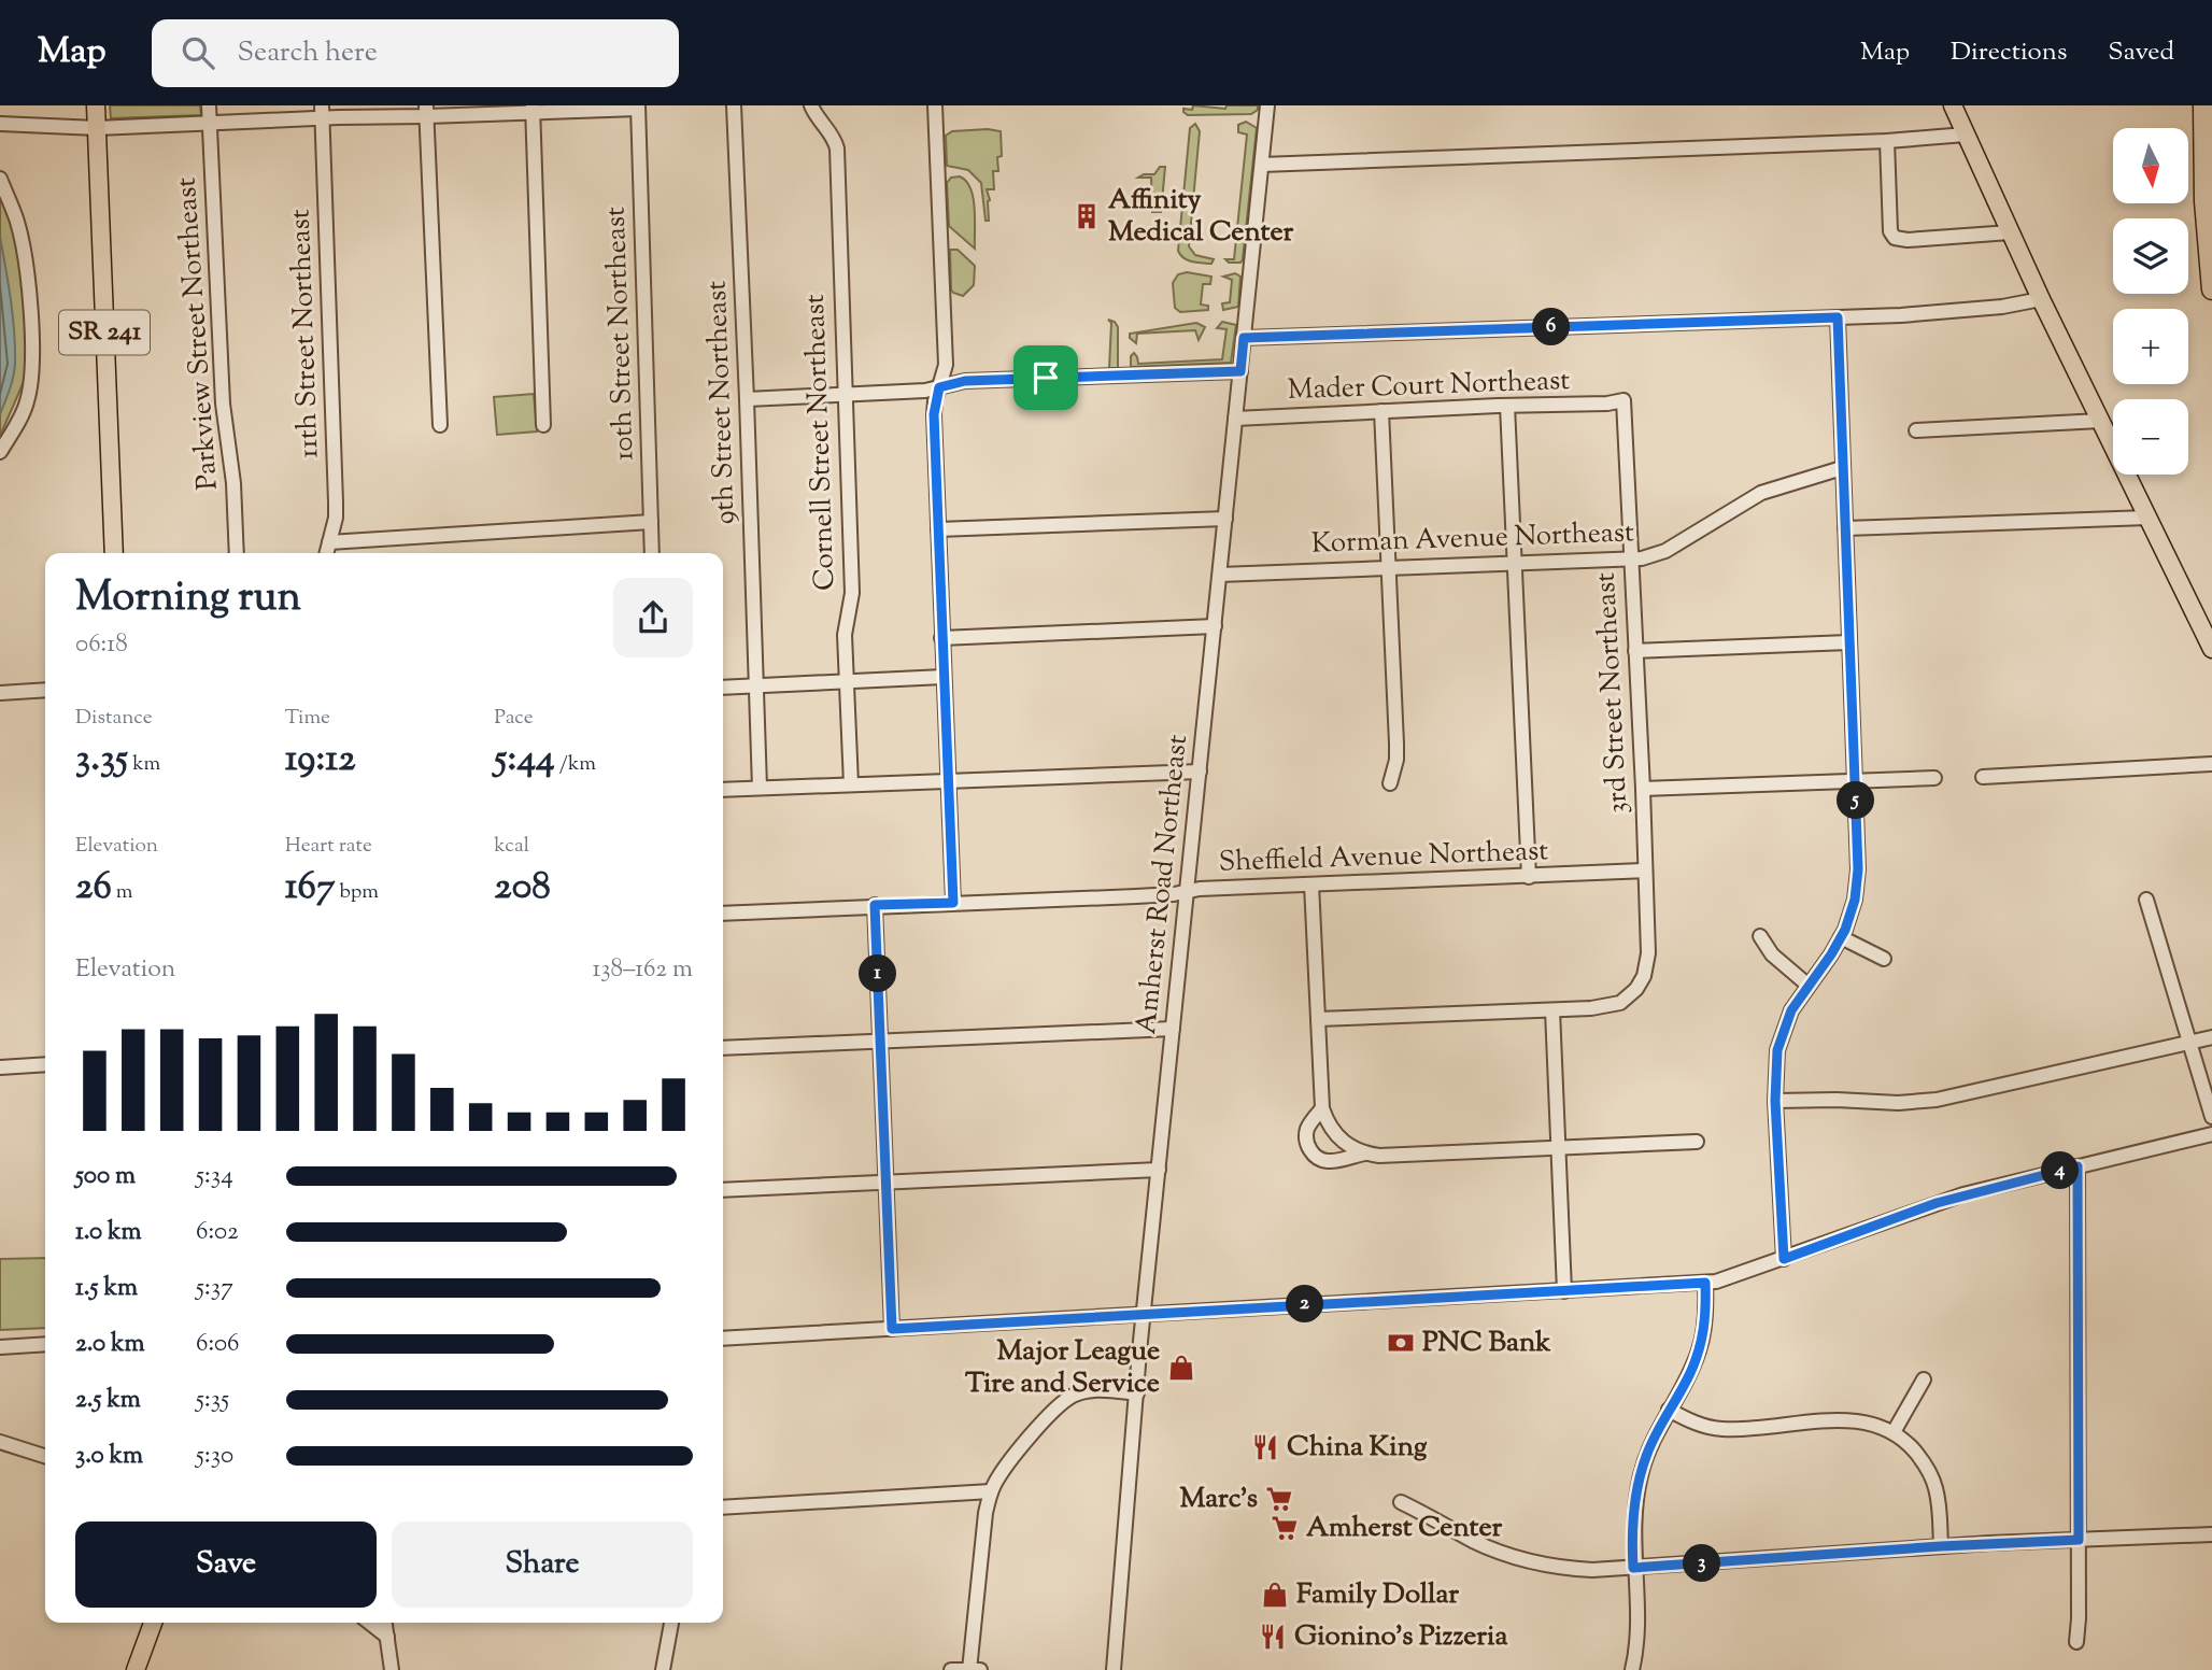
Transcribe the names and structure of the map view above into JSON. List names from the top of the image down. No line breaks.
{"streets":{"main road":["SR 241"],"street":["Parkview Street Northeast","11th Street Northeast","10th Street Northeast","Mader Court Northeast","9th Street Northeast","Cornell Street Northeast","Korman Avenue Northeast","3rd Street Northeast","Sheffield Avenue Northeast","Amherst Road Northeast"]},"crossings":[["Mader Court Northeast","3rd Street Northeast"],["Mader Court Northeast","Amherst Road Northeast"],["Korman Avenue Northeast","3rd Street Northeast"],["Korman Avenue Northeast","Amherst Road Northeast"],["3rd Street Northeast","Sheffield Avenue Northeast"],["Sheffield Avenue Northeast","Amherst Road Northeast"]],"places":{"building":["Affinity Medical Center"],"bank":["PNC Bank"],"shop":["Major League Tire and Service","Family Dollar"],"restaurant":["China King","Gionino's Pizzeria"],"supermarket":["Marc's","Amherst Center"]},"north":"bottom","page":{"header":"Map","search":"Search here","nav":["Map","Directions","Saved"],"map_buttons":["+","−"],"pins":["6","5","1","4","2","3"],"heading":["Morning run","06:18"],"stats":[["Distance","3.35 km"],["Time","19:12"],["Pace","5:44 /km"],["Elevation","26 m"],["Heart rate","167 bpm"],["kcal","208"]],"chart":["Elevation","138–162 m"],"list":[{"name":"500 m","note":"5:34"},{"name":"1.0 km","note":"6:02"},{"name":"1.5 km","note":"5:37"},{"name":"2.0 km","note":"6:06"},{"name":"2.5 km","note":"5:35"},{"name":"3.0 km","note":"5:30"}],"buttons":["Save","Share"]}}
